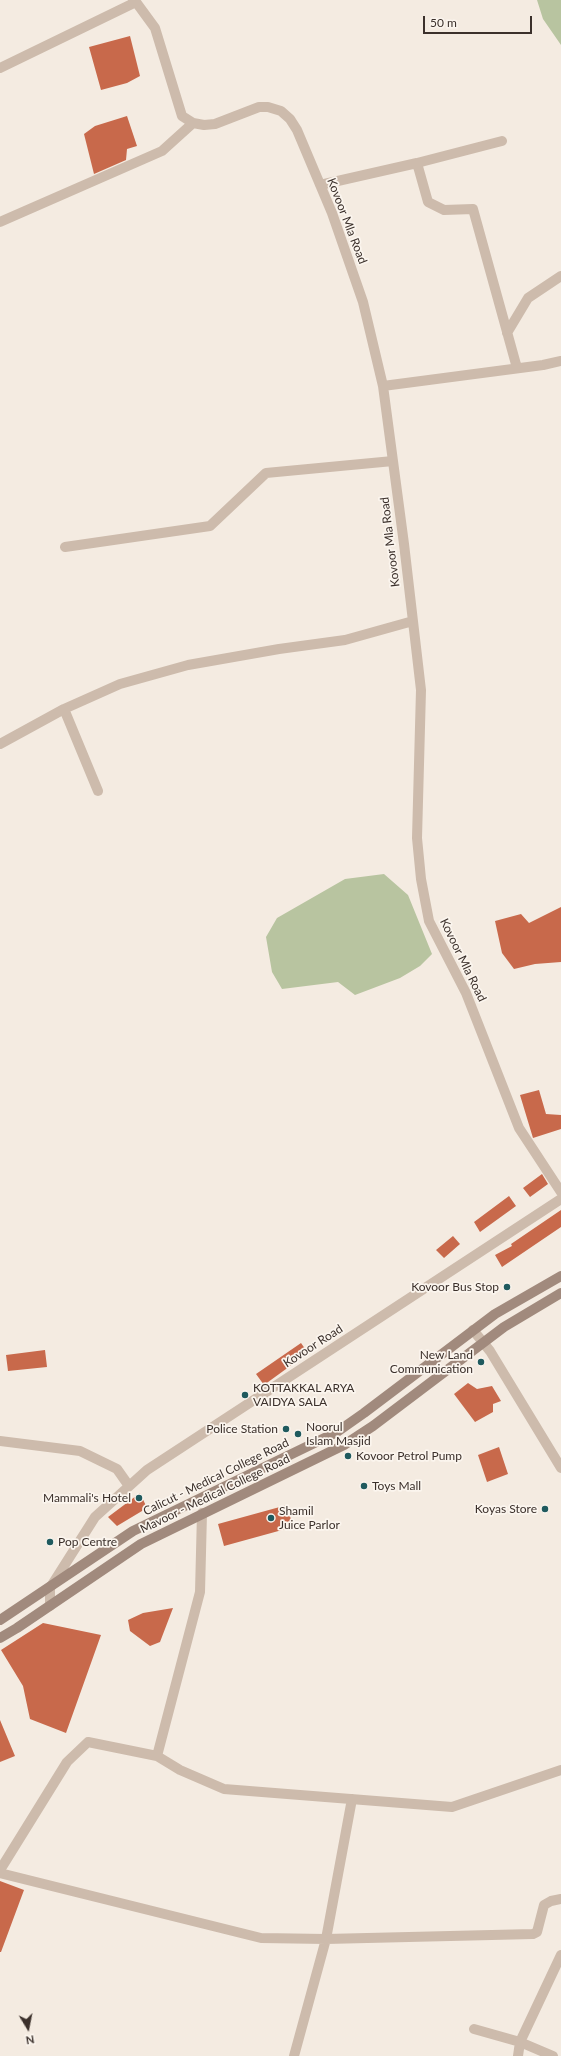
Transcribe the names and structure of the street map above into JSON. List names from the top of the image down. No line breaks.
{"streets":{"main road":["Calicut - Medical College Road","Mavoor - Medical College Road"],"street":["Kovoor Mla Road","Kovoor Road"]},"crossings":[["Kovoor Road","Calicut - Medical College Road"]],"places":["Kovoor Bus Stop","New Land Communication","KOTTAKKAL ARYA VAIDYA SALA","Police Station","Noorul Islam Masjid","Kovoor Petrol Pump","Toys Mall","Mammali's Hotel","Koyas Store","Shamil Juice Parlor","Pop Centre"],"scale_bar":"50 m","north":"bottom"}
